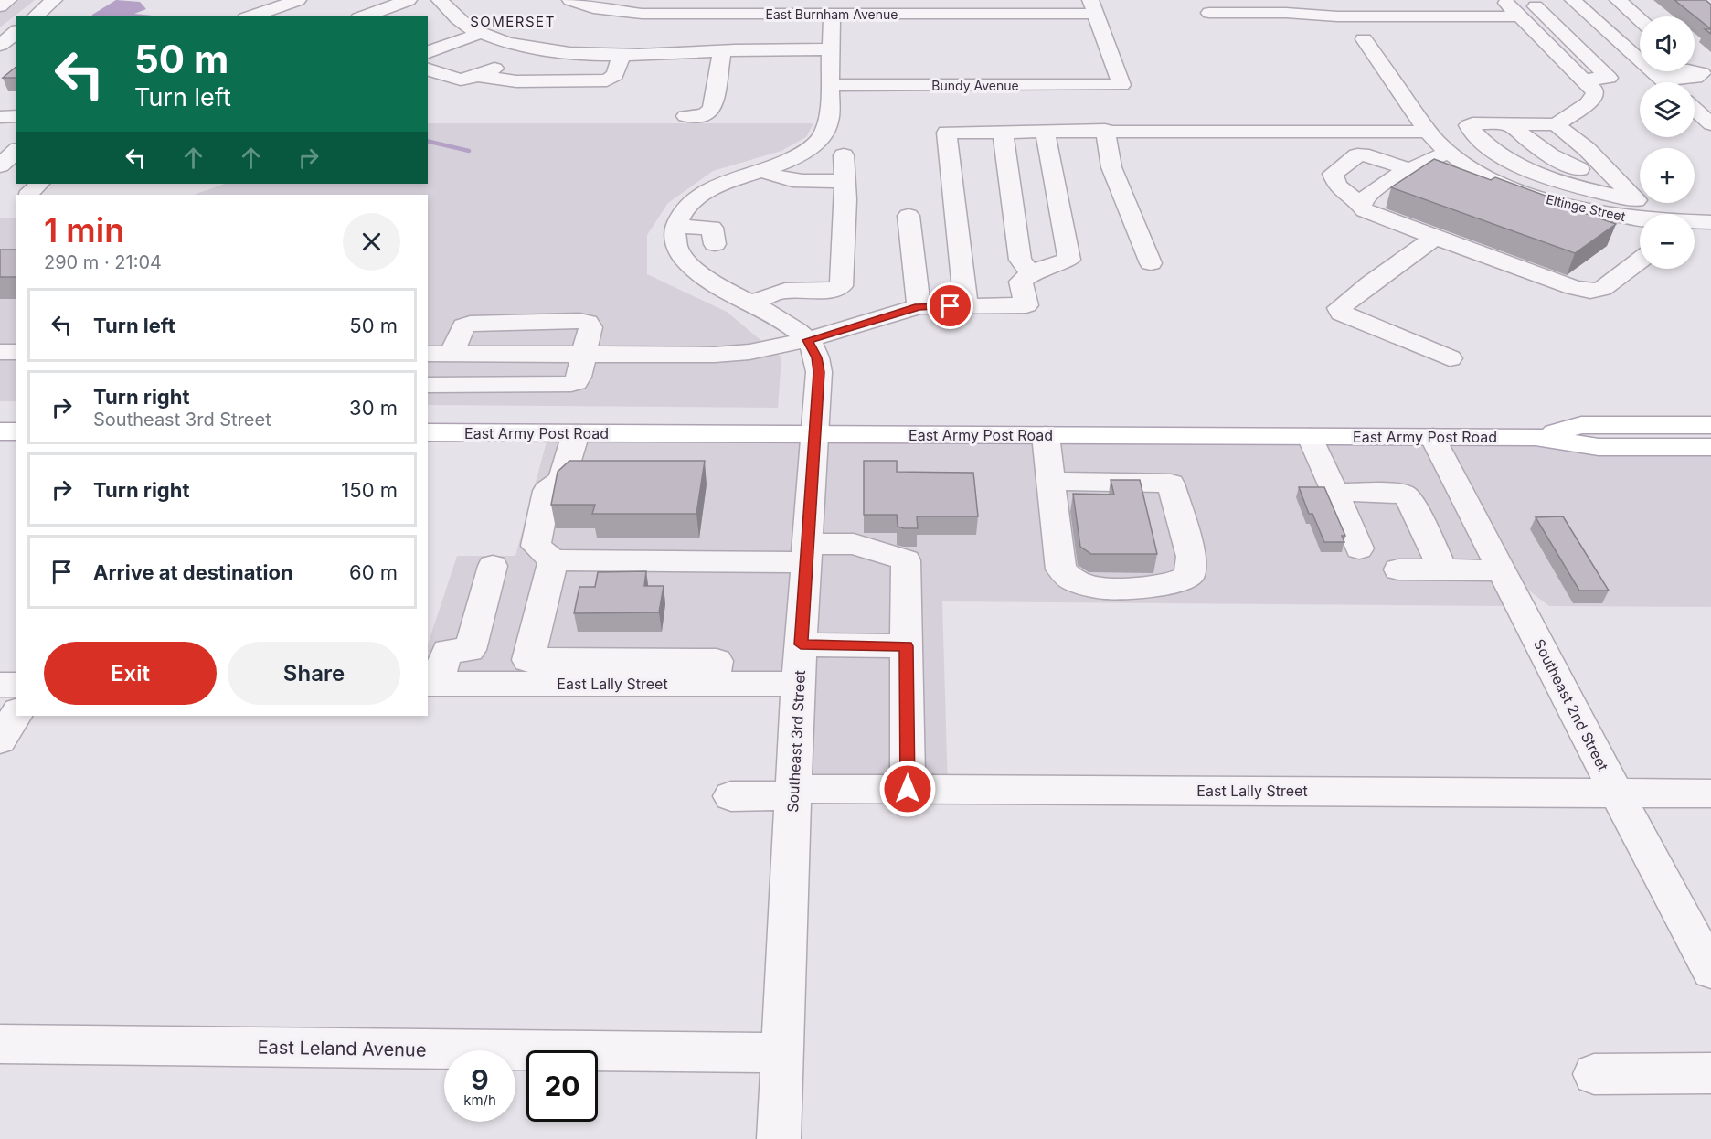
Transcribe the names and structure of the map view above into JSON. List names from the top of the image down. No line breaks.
{"streets":{"main road":["East Army Post Road"],"street":["East Burnham Avenue","Bundy Avenue","Eltinge Street","East Lally Street","Southeast 2nd Street","Southeast 3rd Street","East Leland Avenue"]},"crossings":[["East Burnham Avenue","Bundy Avenue"],["East Army Post Road","Southeast 2nd Street"],["East Army Post Road","Southeast 3rd Street"],["East Lally Street","Southeast 2nd Street"],["East Lally Street","Southeast 3rd Street"],["Southeast 3rd Street","East Leland Avenue"]],"districts":["SOMERSET"],"page":{"map_buttons":["+","−"],"turn":["50 m","Turn left"],"heading":["1 min","290 m · 21:04"],"list":[{"name":"Turn left","value":"50 m"},{"name":"Turn right","note":"Southeast 3rd Street","value":"30 m"},{"name":"Turn right","value":"150 m"},{"name":"Arrive at destination","value":"60 m"}],"buttons":["Exit","Share"],"speed":"9 km/h","limit":"20"}}
